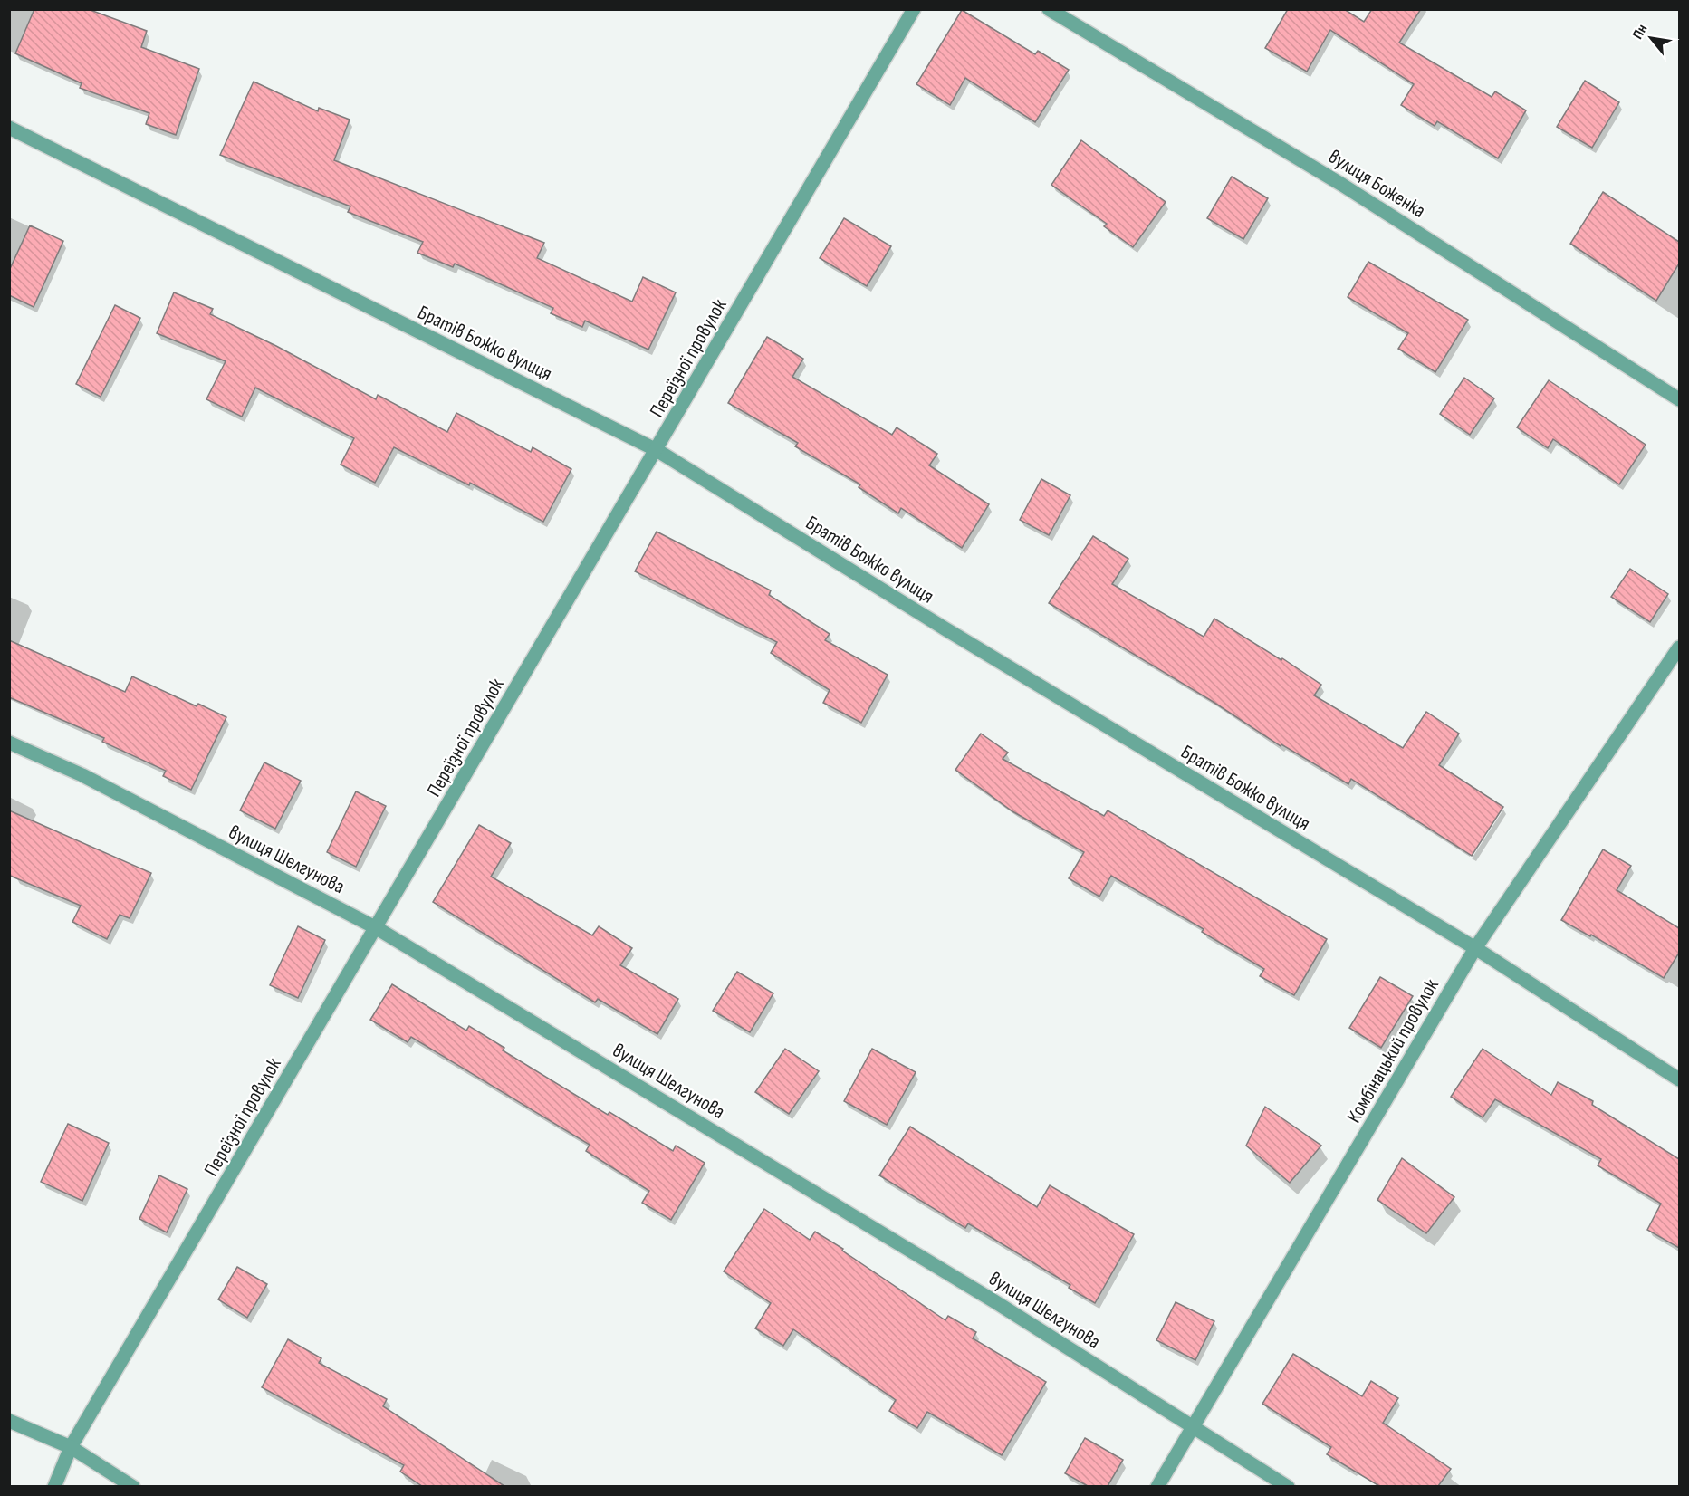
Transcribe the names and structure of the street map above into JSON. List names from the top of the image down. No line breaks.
{"streets":{"street":["вулиця Боженка","Братів Божко вулиця","Переїзної провулок","вулиця Шелгунова","Комбінацький провулок"]},"crossings":[["Братів Божко вулиця","Переїзної провулок"],["Братів Божко вулиця","Комбінацький провулок"],["Переїзної провулок","вулиця Шелгунова"],["вулиця Шелгунова","Комбінацький провулок"]],"north":"top left"}
